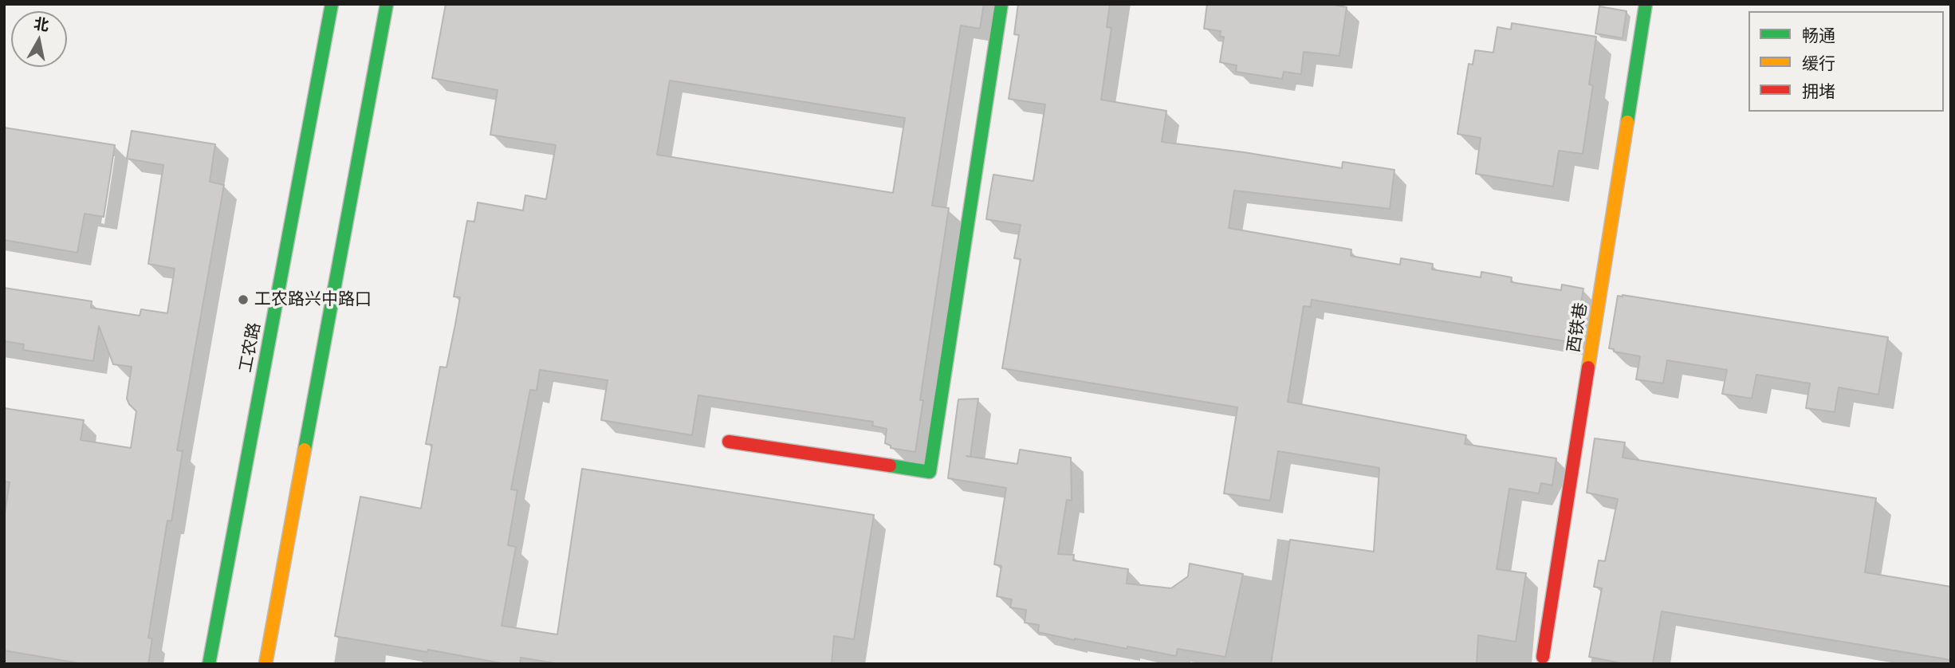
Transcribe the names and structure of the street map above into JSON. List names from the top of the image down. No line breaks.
{"streets":{"main road":["西铁巷","工农路"]},"places":["工农路兴中路口"],"legend":["畅通","缓行","拥堵"],"north":"top"}
